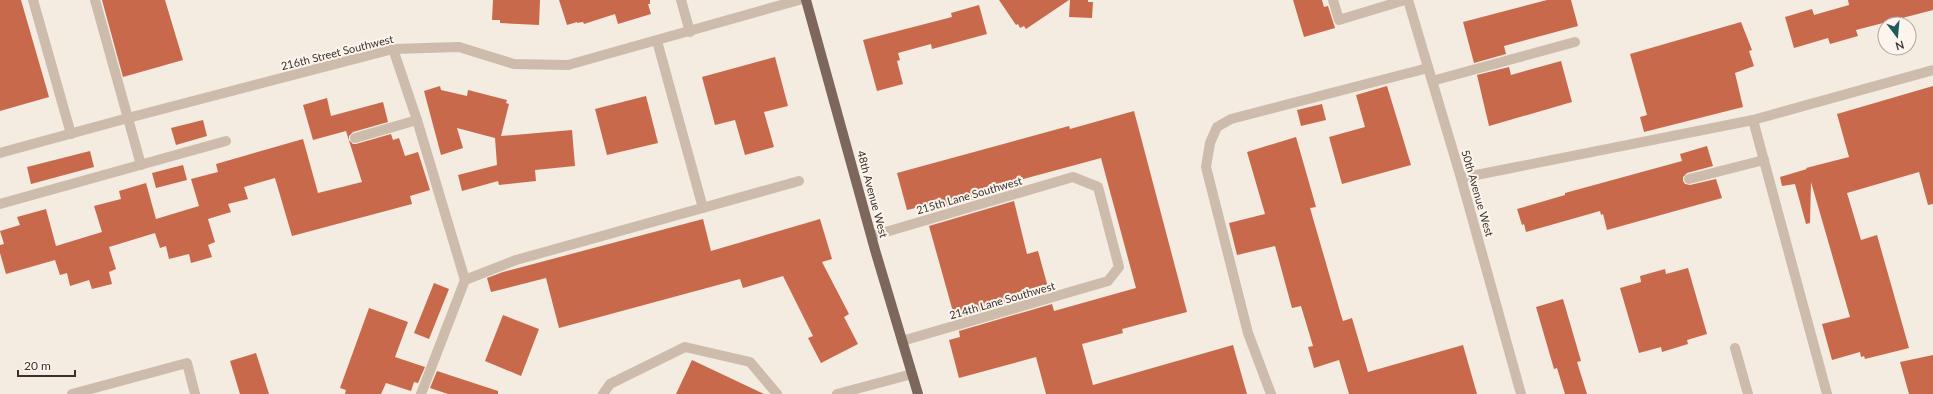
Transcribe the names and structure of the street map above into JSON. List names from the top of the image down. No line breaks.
{"streets":{"main road":["48th Avenue West"],"street":["216th Street Southwest","50th Avenue West","215th Lane Southwest","214th Lane Southwest"]},"crossings":[["48th Avenue West","215th Lane Southwest"],["48th Avenue West","214th Lane Southwest"],["215th Lane Southwest","214th Lane Southwest"]],"scale_bar":"20 m","north":"bottom"}
